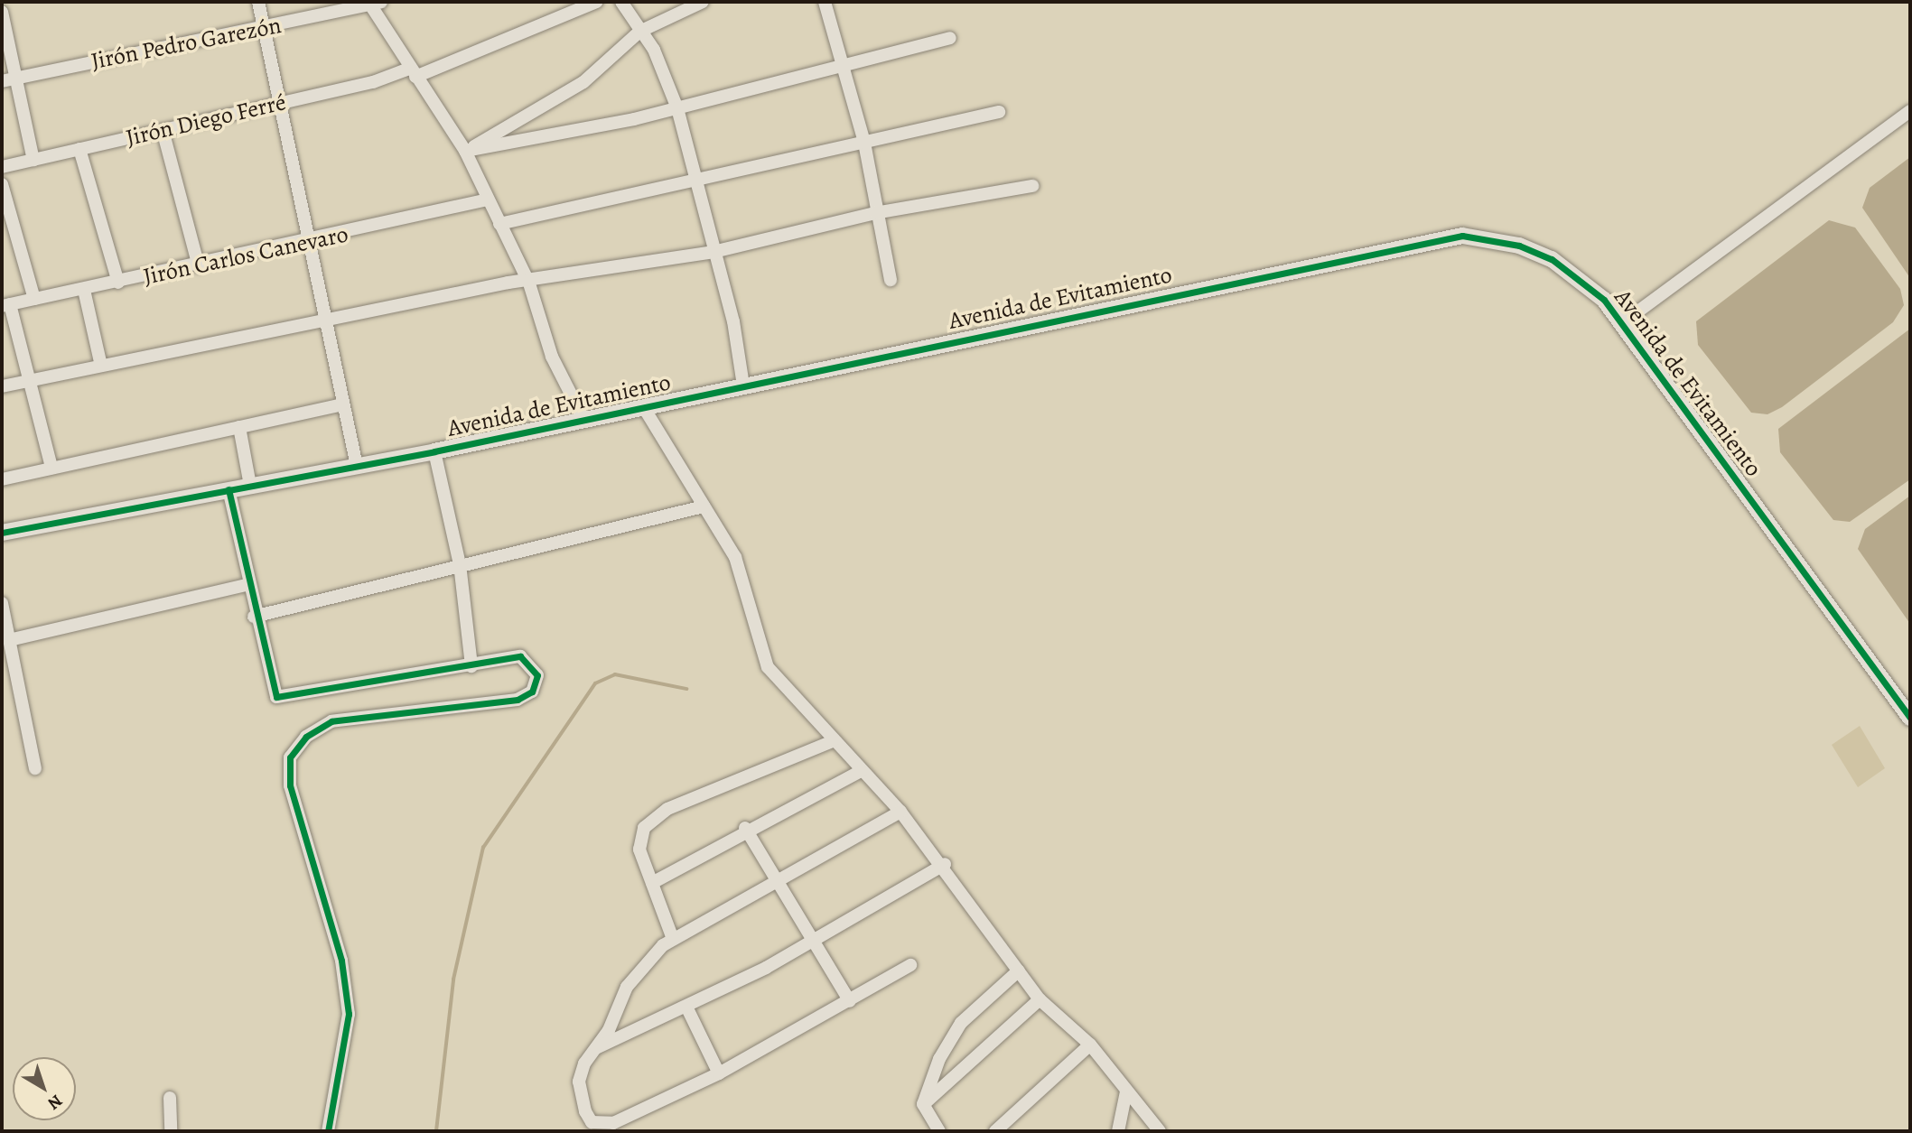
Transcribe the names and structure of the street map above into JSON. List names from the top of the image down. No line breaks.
{"streets":{"street":["Jirón Pedro Garezón","Jirón Diego Ferré","Jirón Carlos Canevaro","Avenida de Evitamiento"]},"north":"bottom right"}
